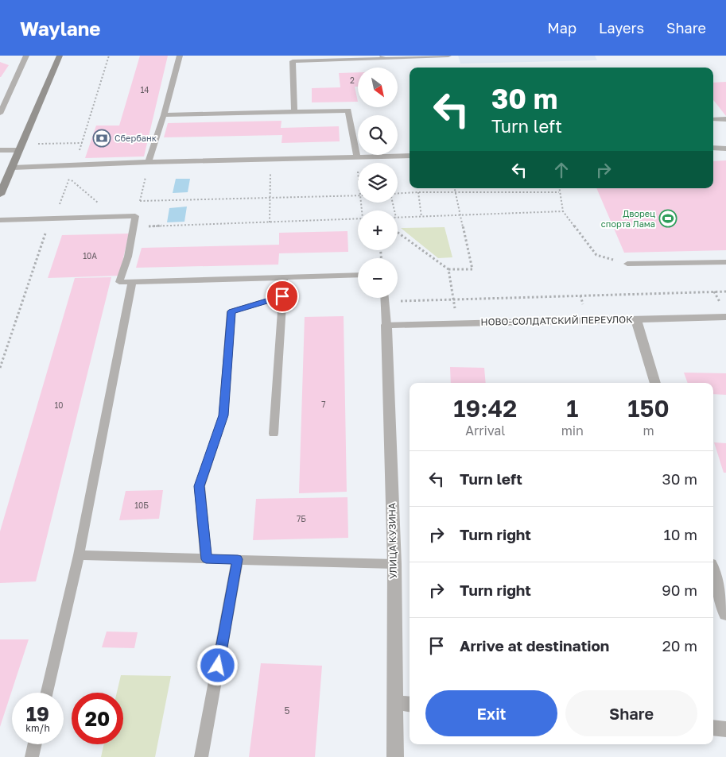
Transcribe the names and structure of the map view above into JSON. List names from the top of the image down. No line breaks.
{"streets":{"street":["НОВО-СОЛДАТСКИЙ ПЕРЕУЛОК","УЛИЦА КУЗИНА"]},"crossings":[["НОВО-СОЛДАТСКИЙ ПЕРЕУЛОК","УЛИЦА КУЗИНА"]],"places":{"bank":["Сбербанк"],"sports":["Дворец спорта Лама"]},"house_numbers":["2","14","10А","7","10","10Б","7Б","5"],"north":"bottom right","page":{"header":"Waylane","nav":["Map","Layers","Share"],"map_buttons":["+","−"],"turn":["30 m","Turn left"],"eta":["19:42","Arrival","1","min","150","m"],"list":[{"name":"Turn left","value":"30 m"},{"name":"Turn right","value":"10 m"},{"name":"Turn right","value":"90 m"},{"name":"Arrive at destination","value":"20 m"}],"buttons":["Exit","Share"],"speed":"19 km/h","limit":"20"}}
